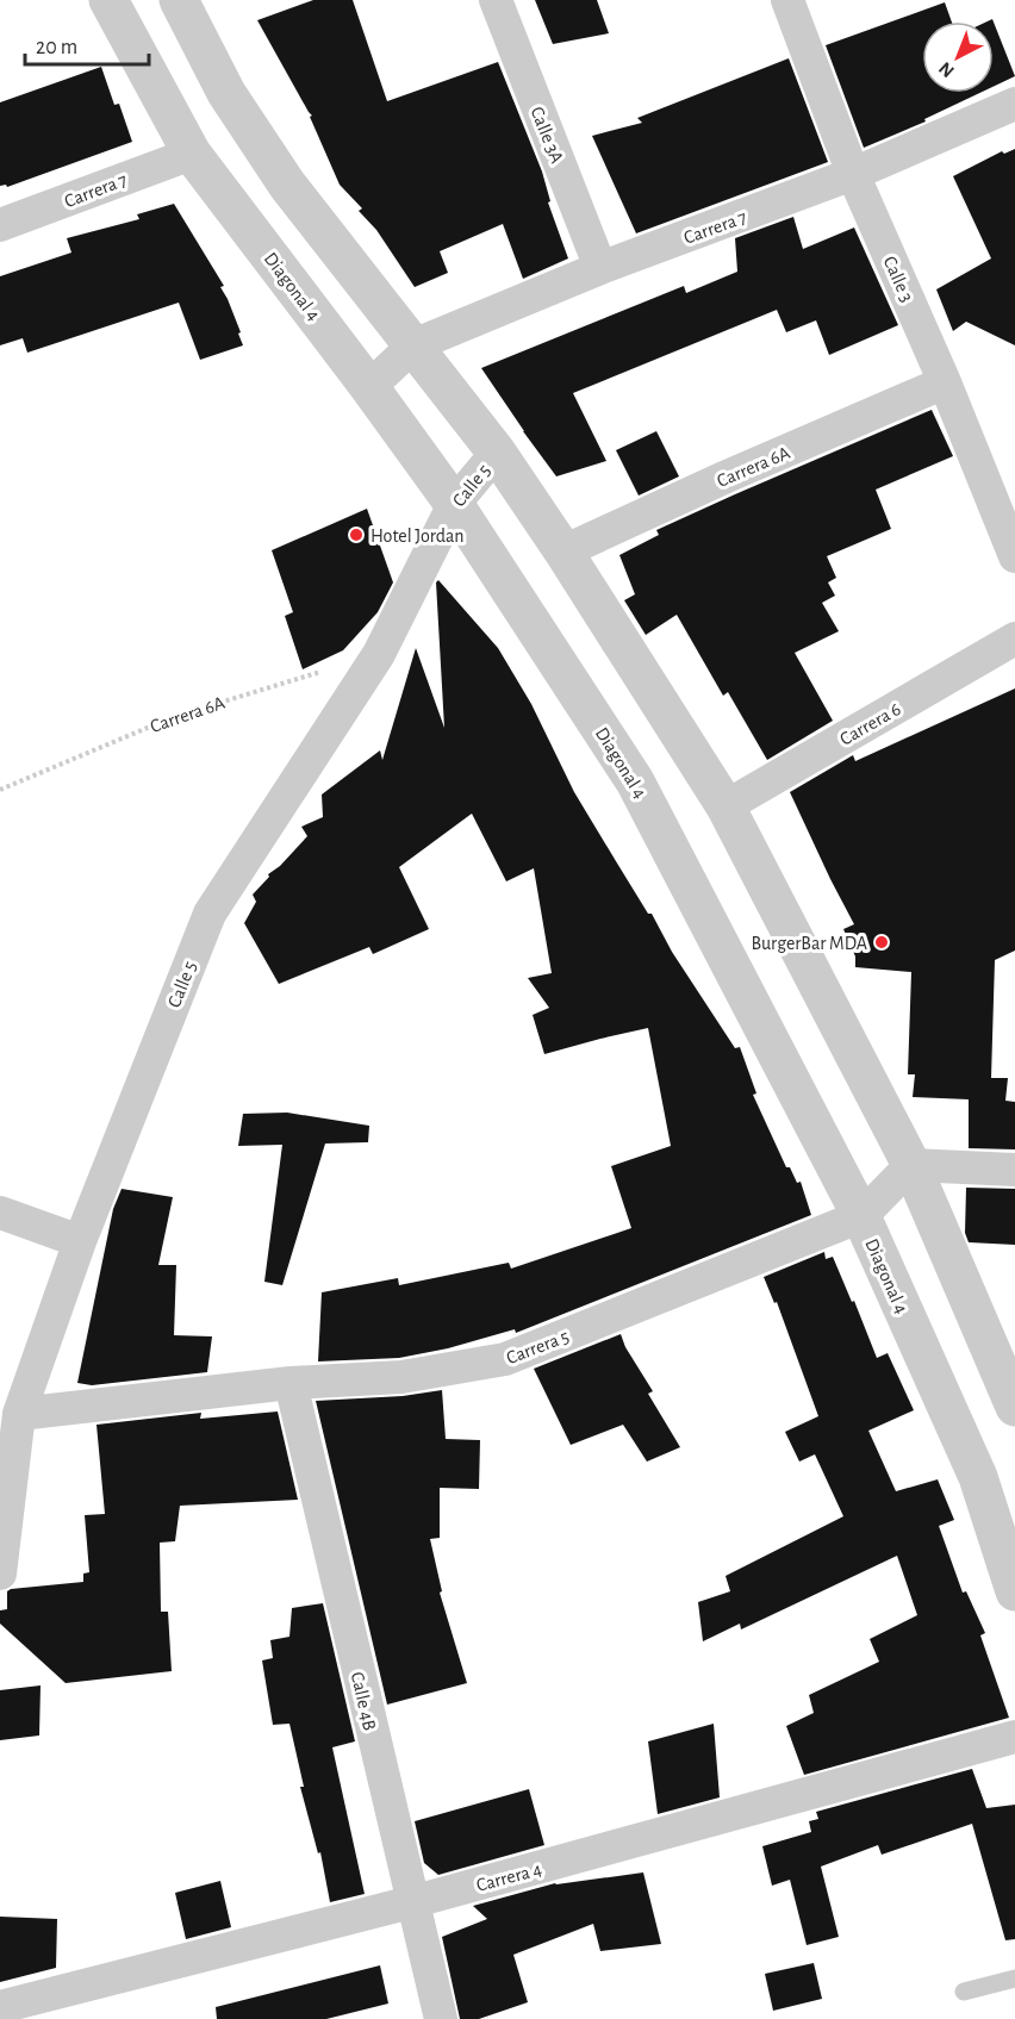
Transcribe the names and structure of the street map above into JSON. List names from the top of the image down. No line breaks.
{"streets":{"street":["Calle 3A","Carrera 7","Calle 3","Diagonal 4","Carrera 6A","Calle 5","Carrera 6","Carrera 5","Calle 4B","Carrera 4"]},"crossings":[["Calle 3A","Carrera 7"],["Carrera 7","Calle 3"],["Carrera 7","Diagonal 4"],["Calle 3","Carrera 6A"],["Diagonal 4","Calle 5"],["Diagonal 4","Carrera 5"],["Carrera 6A","Calle 5"],["Calle 5","Carrera 5"],["Carrera 5","Calle 4B"],["Calle 4B","Carrera 4"]],"places":["Hotel Jordan","BurgerBar MDA"],"scale_bar":"20 m","north":"bottom left"}
